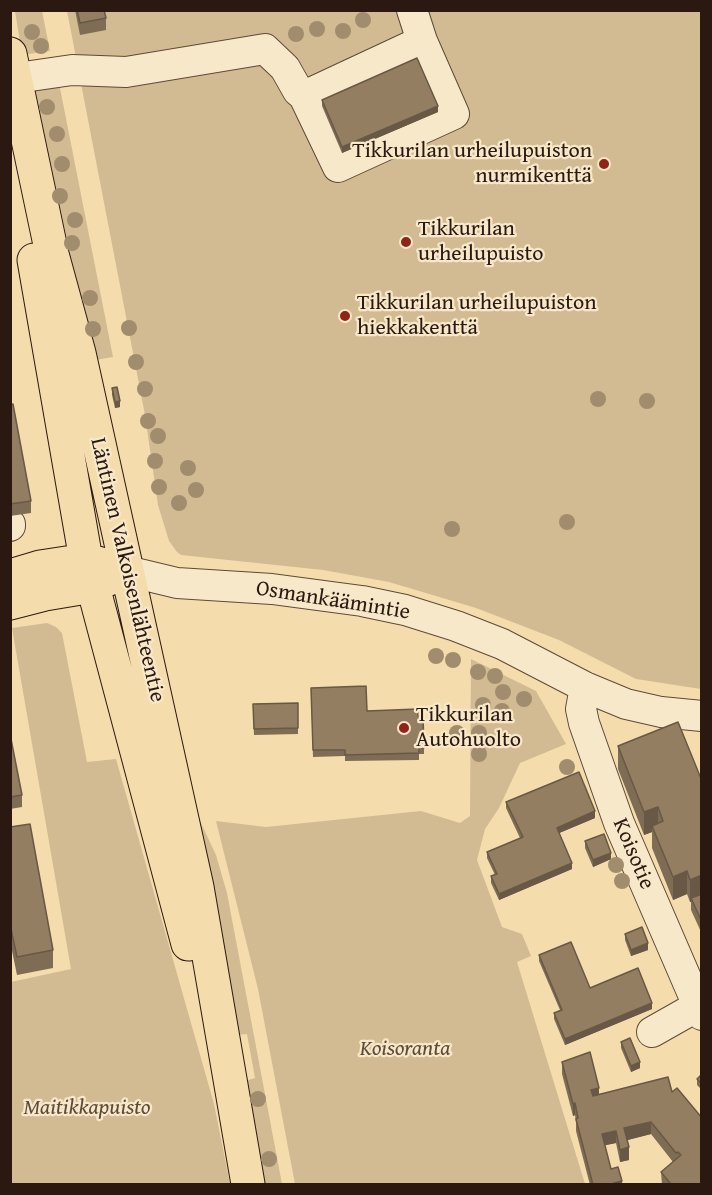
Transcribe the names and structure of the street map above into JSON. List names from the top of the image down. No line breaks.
{"streets":{"main road":["Läntinen Valkoisenlähteentie"],"street":["Osmankäämintie","Koisotie"]},"crossings":[["Läntinen Valkoisenlähteentie","Osmankäämintie"],["Osmankäämintie","Koisotie"]],"parks":["Koisoranta","Maitikkapuisto"],"places":["Tikkurilan urheilupuiston nurmikenttä","Tikkurilan urheilupuisto","Tikkurilan urheilupuiston hiekkakenttä","Tikkurilan Autohuolto"]}
